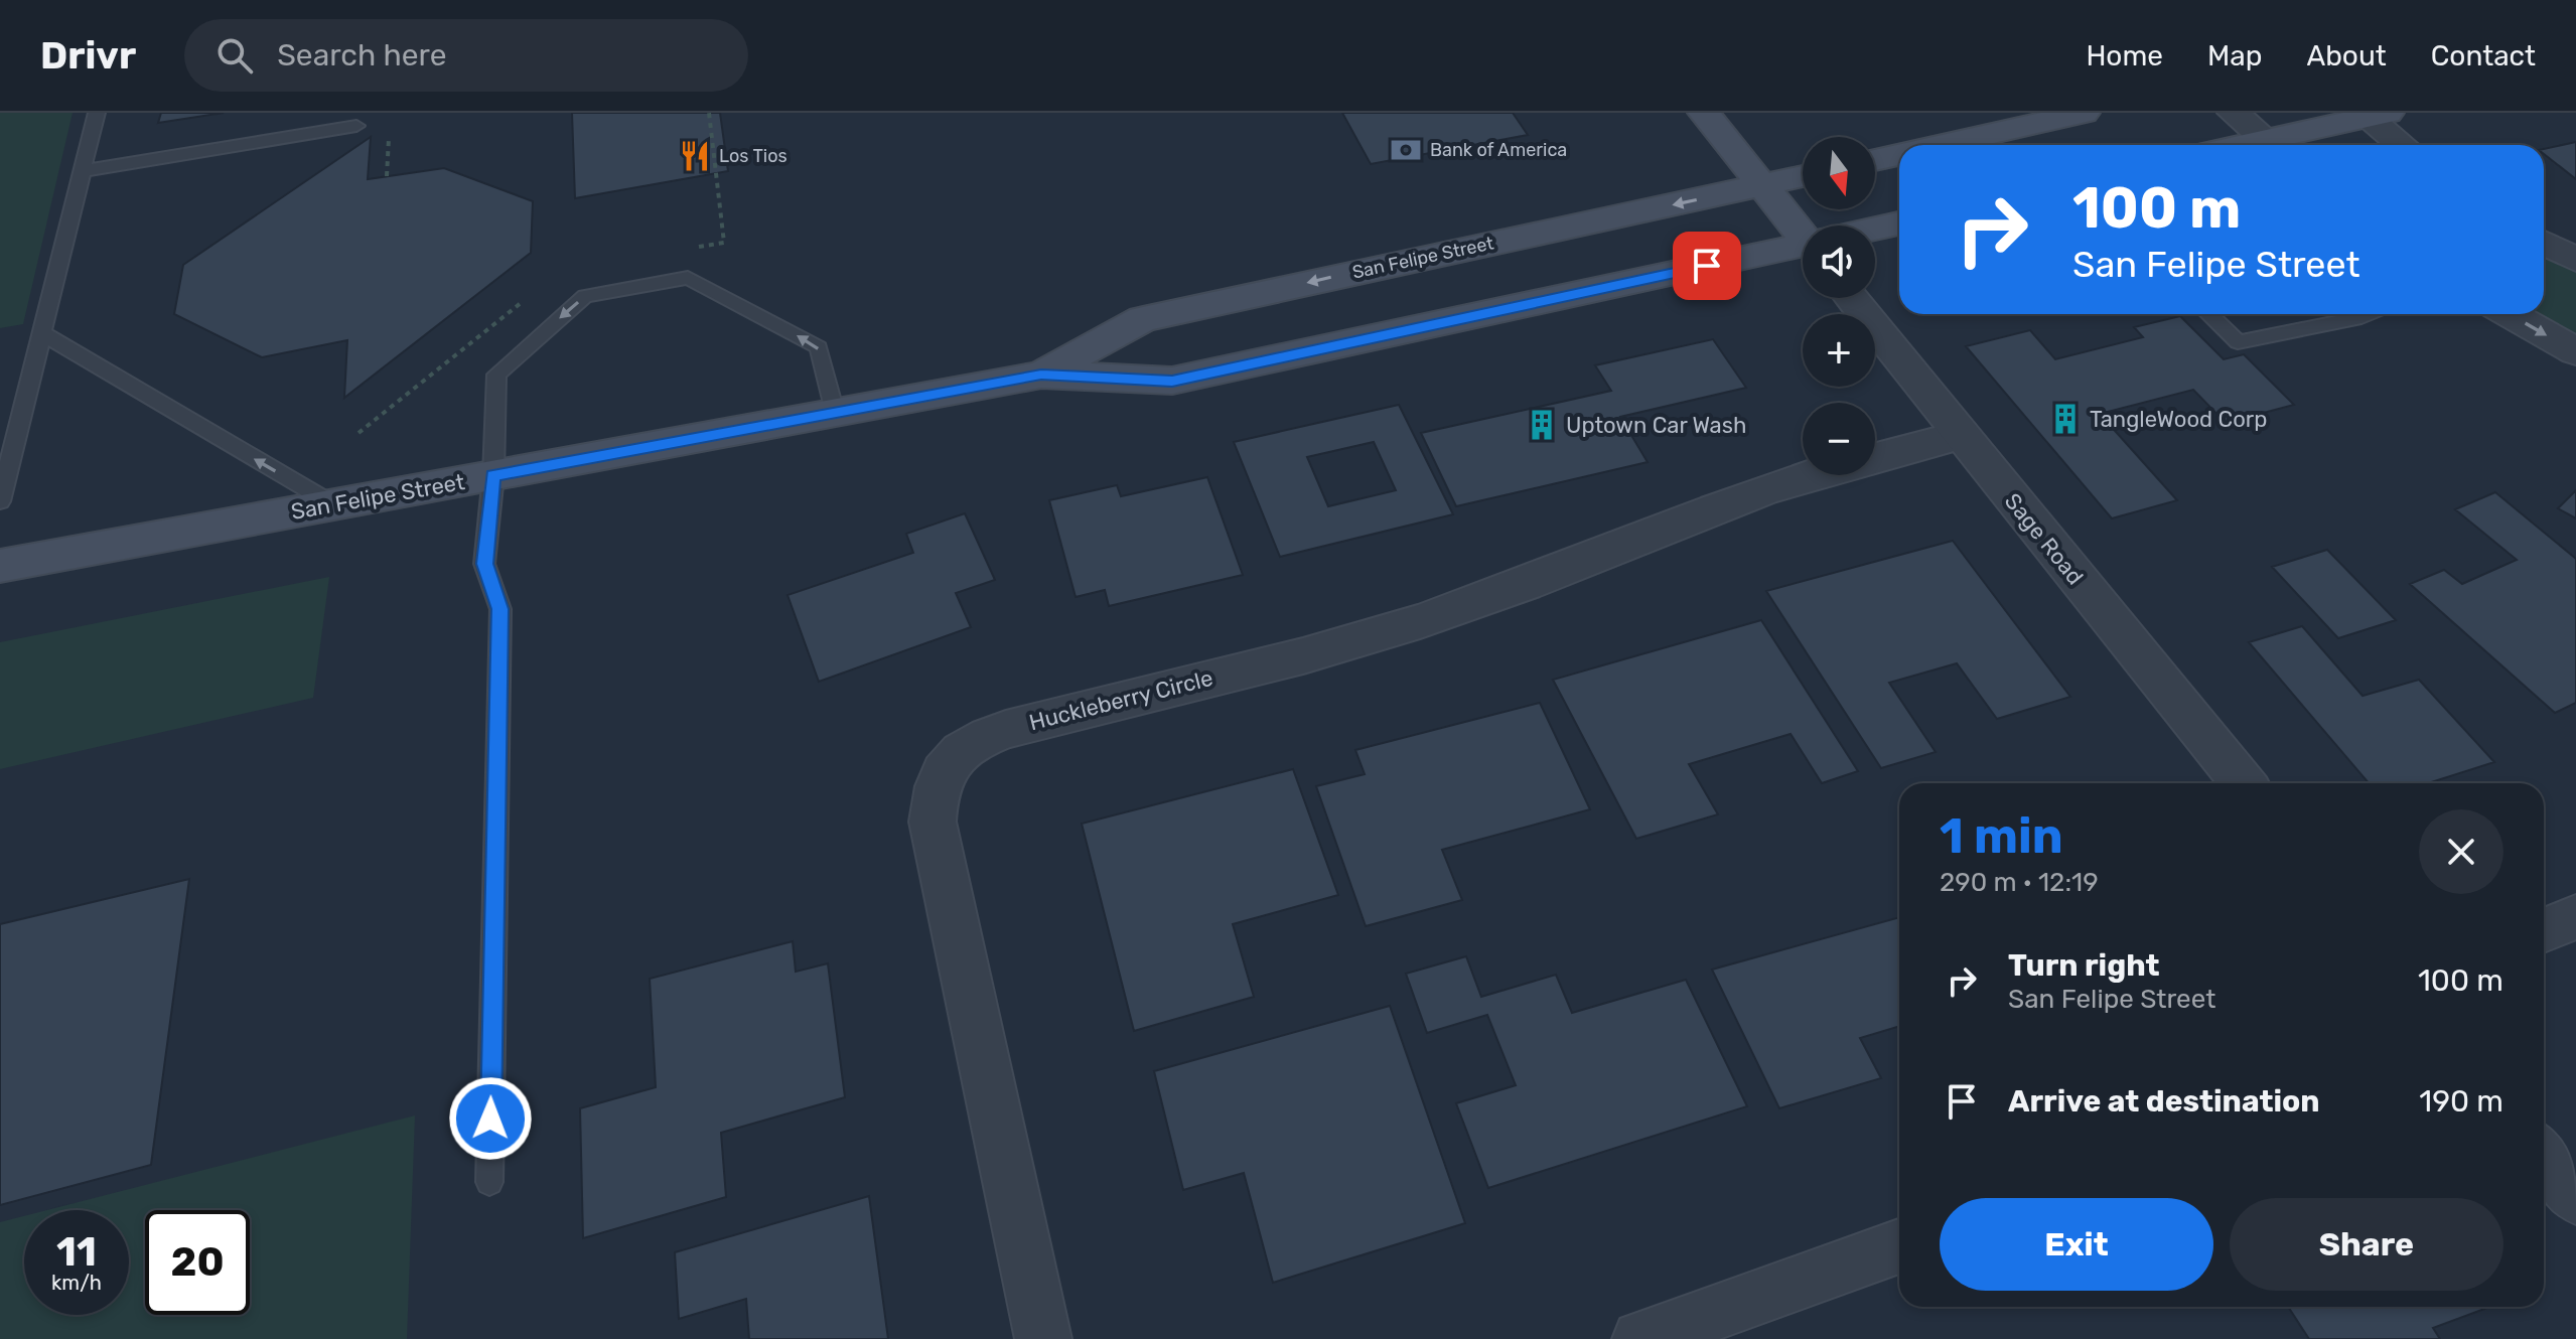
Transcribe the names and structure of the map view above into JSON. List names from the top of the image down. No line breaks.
{"streets":{"main road":["San Felipe Street"],"street":["Sage Road","Huckleberry Circle"]},"crossings":[["Sage Road","Huckleberry Circle"]],"places":{"bank":["Bank of America"],"restaurant":["Los Tios"],"building":["TangleWood Corp","Uptown Car Wash"]},"north":"bottom","page":{"header":"Drivr","search":"Search here","nav":["Home","Map","About","Contact"],"map_buttons":["+","−"],"turn":["100 m","San Felipe Street"],"heading":["1 min","290 m · 12:19"],"list":[{"name":"Turn right","note":"San Felipe Street","value":"100 m"},{"name":"Arrive at destination","value":"190 m"}],"buttons":["Exit","Share"],"speed":"11 km/h","limit":"20"}}
